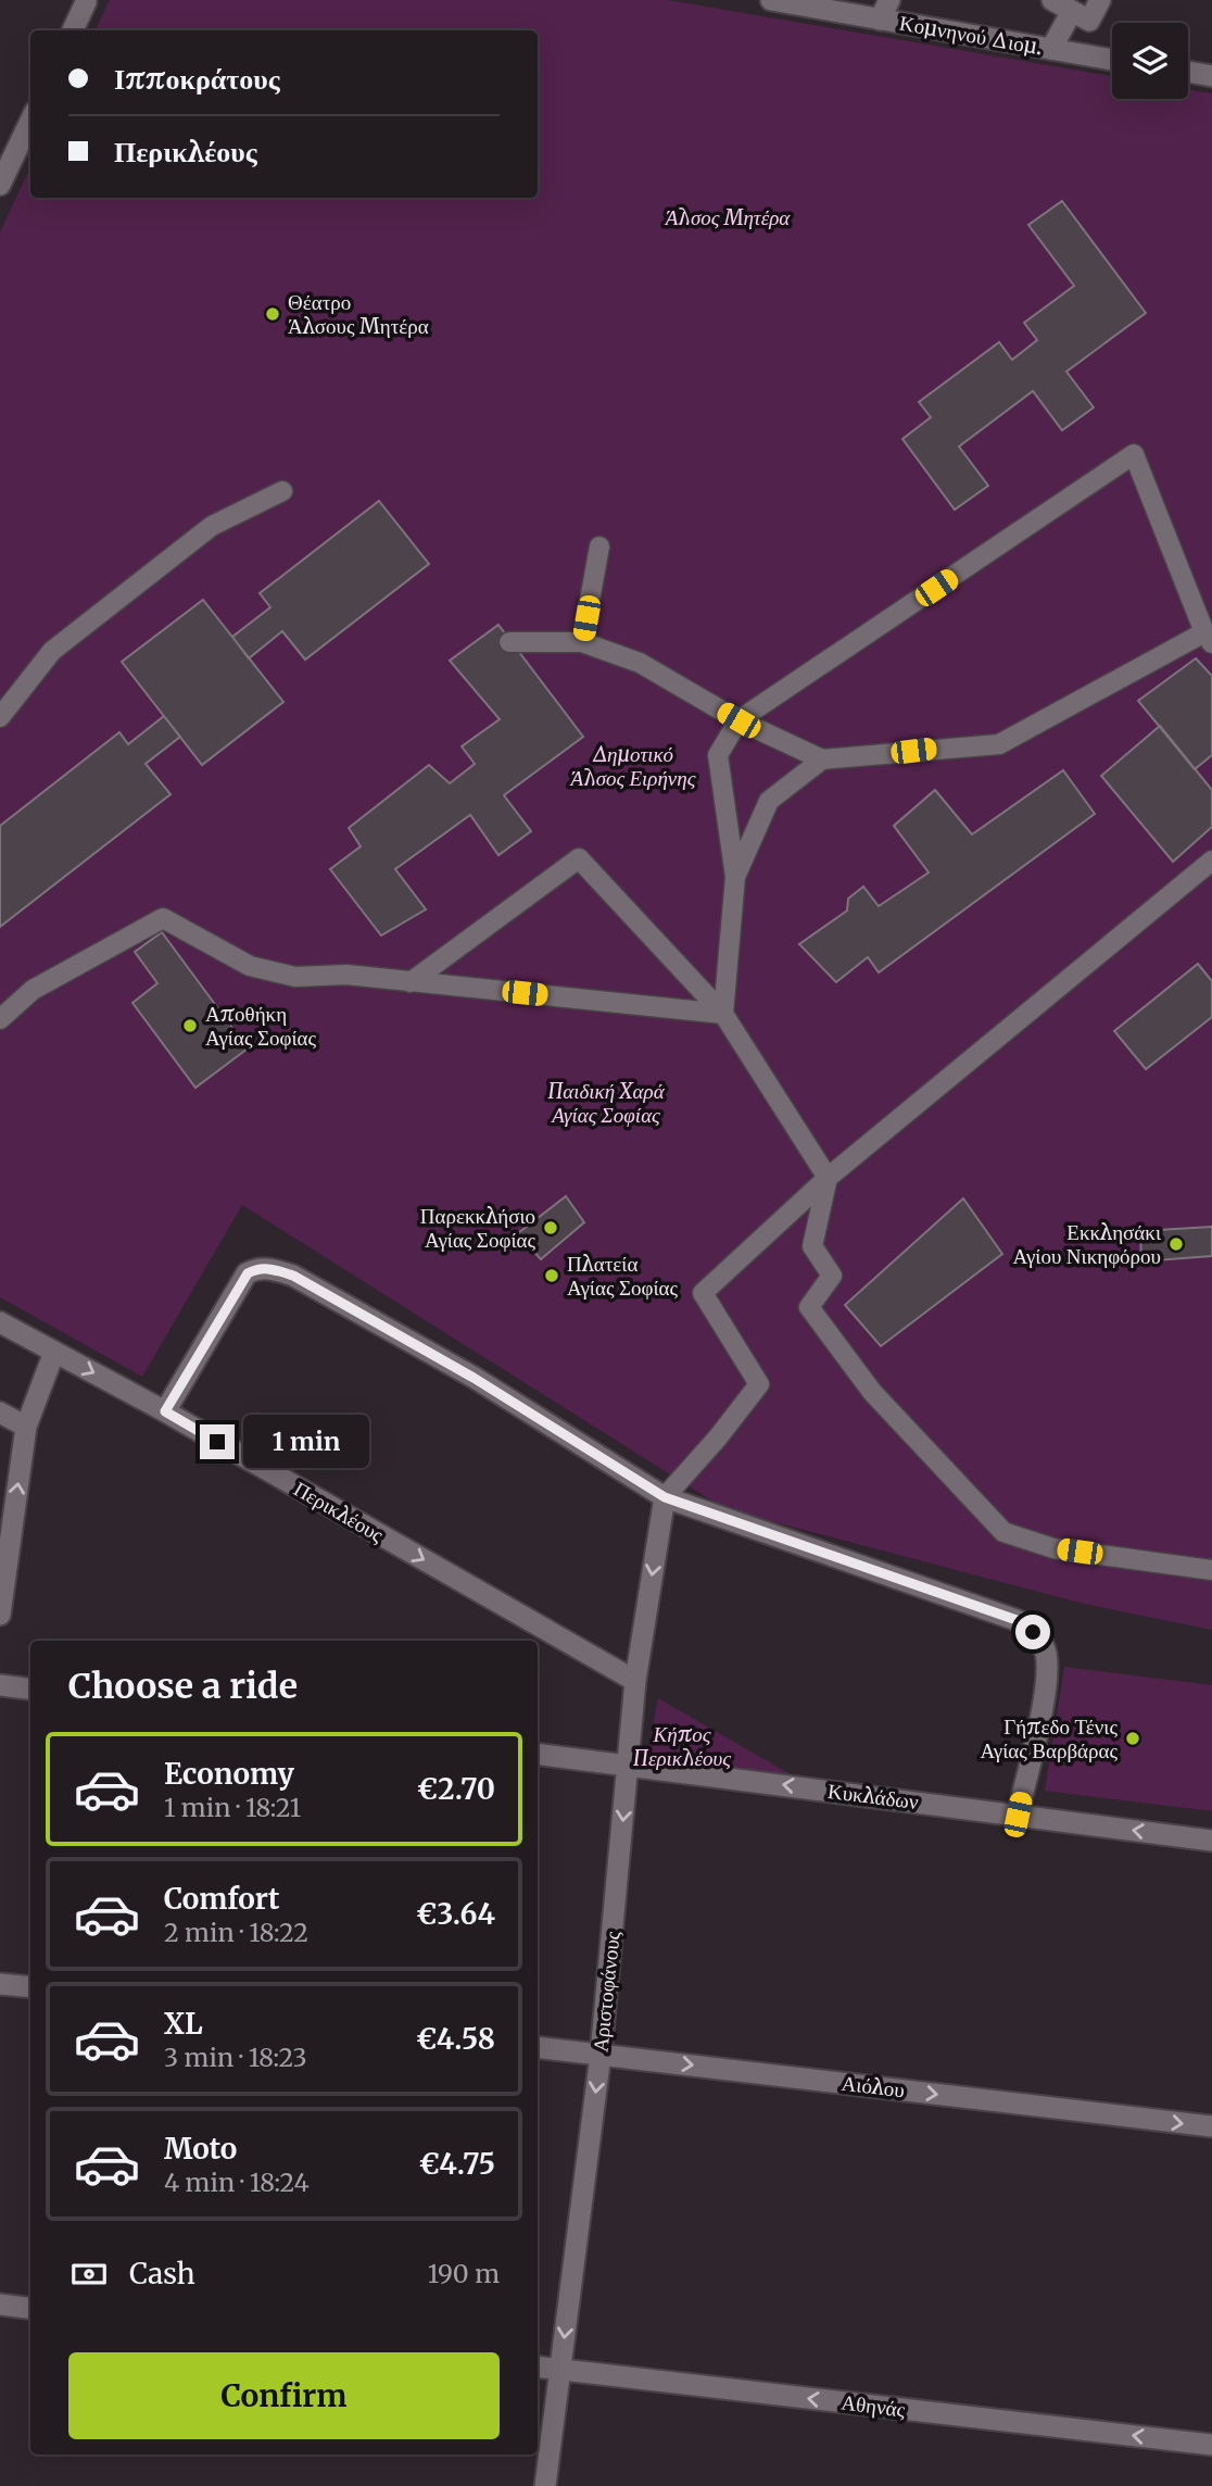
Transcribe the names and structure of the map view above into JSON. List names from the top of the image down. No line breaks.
{"streets":{"street":["Κομνηνού Διομ.","Περικλέους","Κυκλάδων","Αριστοφάνους","Αιόλου","Αθηνάς"]},"crossings":[["Περικλέους","Αριστοφάνους"],["Κυκλάδων","Αριστοφάνους"],["Αριστοφάνους","Αιόλου"],["Αριστοφάνους","Αθηνάς"]],"one_way":["Περικλέους","Κυκλάδων","Αριστοφάνους","Αιόλου","Αθηνάς"],"parks":["Άλσος Μητέρα","Δημοτικό Άλσος Ειρήνης","Παιδική Χαρά Αγίας Σοφίας","Κήπος Περικλέους"],"places":["Θέατρο Άλσους Μητέρα","Αποθήκη Αγίας Σοφίας","Παρεκκλήσιο Αγίας Σοφίας","Εκκλησάκι Αγίου Νικηφόρου","Πλατεία Αγίας Σοφίας","Γήπεδο Τένις Αγίας Βαρβάρας"],"page":{"banner":["Ιπποκράτους","Περικλέους"],"bubble":"1 min","heading":"Choose a ride","list":[{"name":"Economy","note":"1 min · 18:21","value":"€2.70"},{"name":"Comfort","note":"2 min · 18:22","value":"€3.64"},{"name":"XL","note":"3 min · 18:23","value":"€4.58"},{"name":"Moto","note":"4 min · 18:24","value":"€4.75"}],"pay":["Cash","190 m"],"buttons":"Confirm"}}
